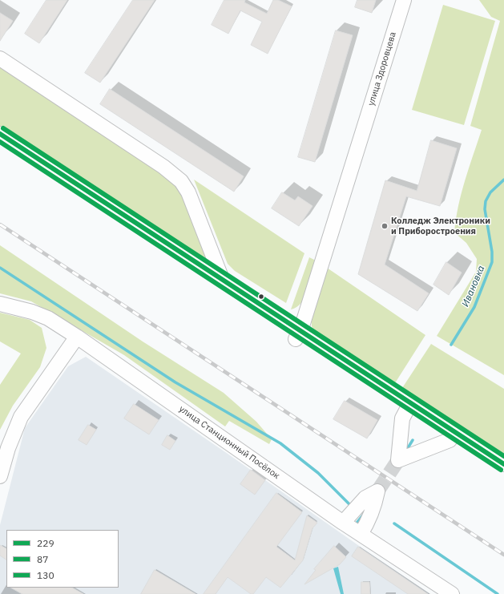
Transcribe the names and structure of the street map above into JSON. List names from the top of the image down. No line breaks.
{"streets":{"street":["улица Здоровцева","улица Станционный Посёлок"]},"water":["Ивановка"],"places":["Колледж Электроники и Приборостроения"],"lines":["transit line 130","transit line 229","transit line 87"],"legend":["229","87","130"]}
